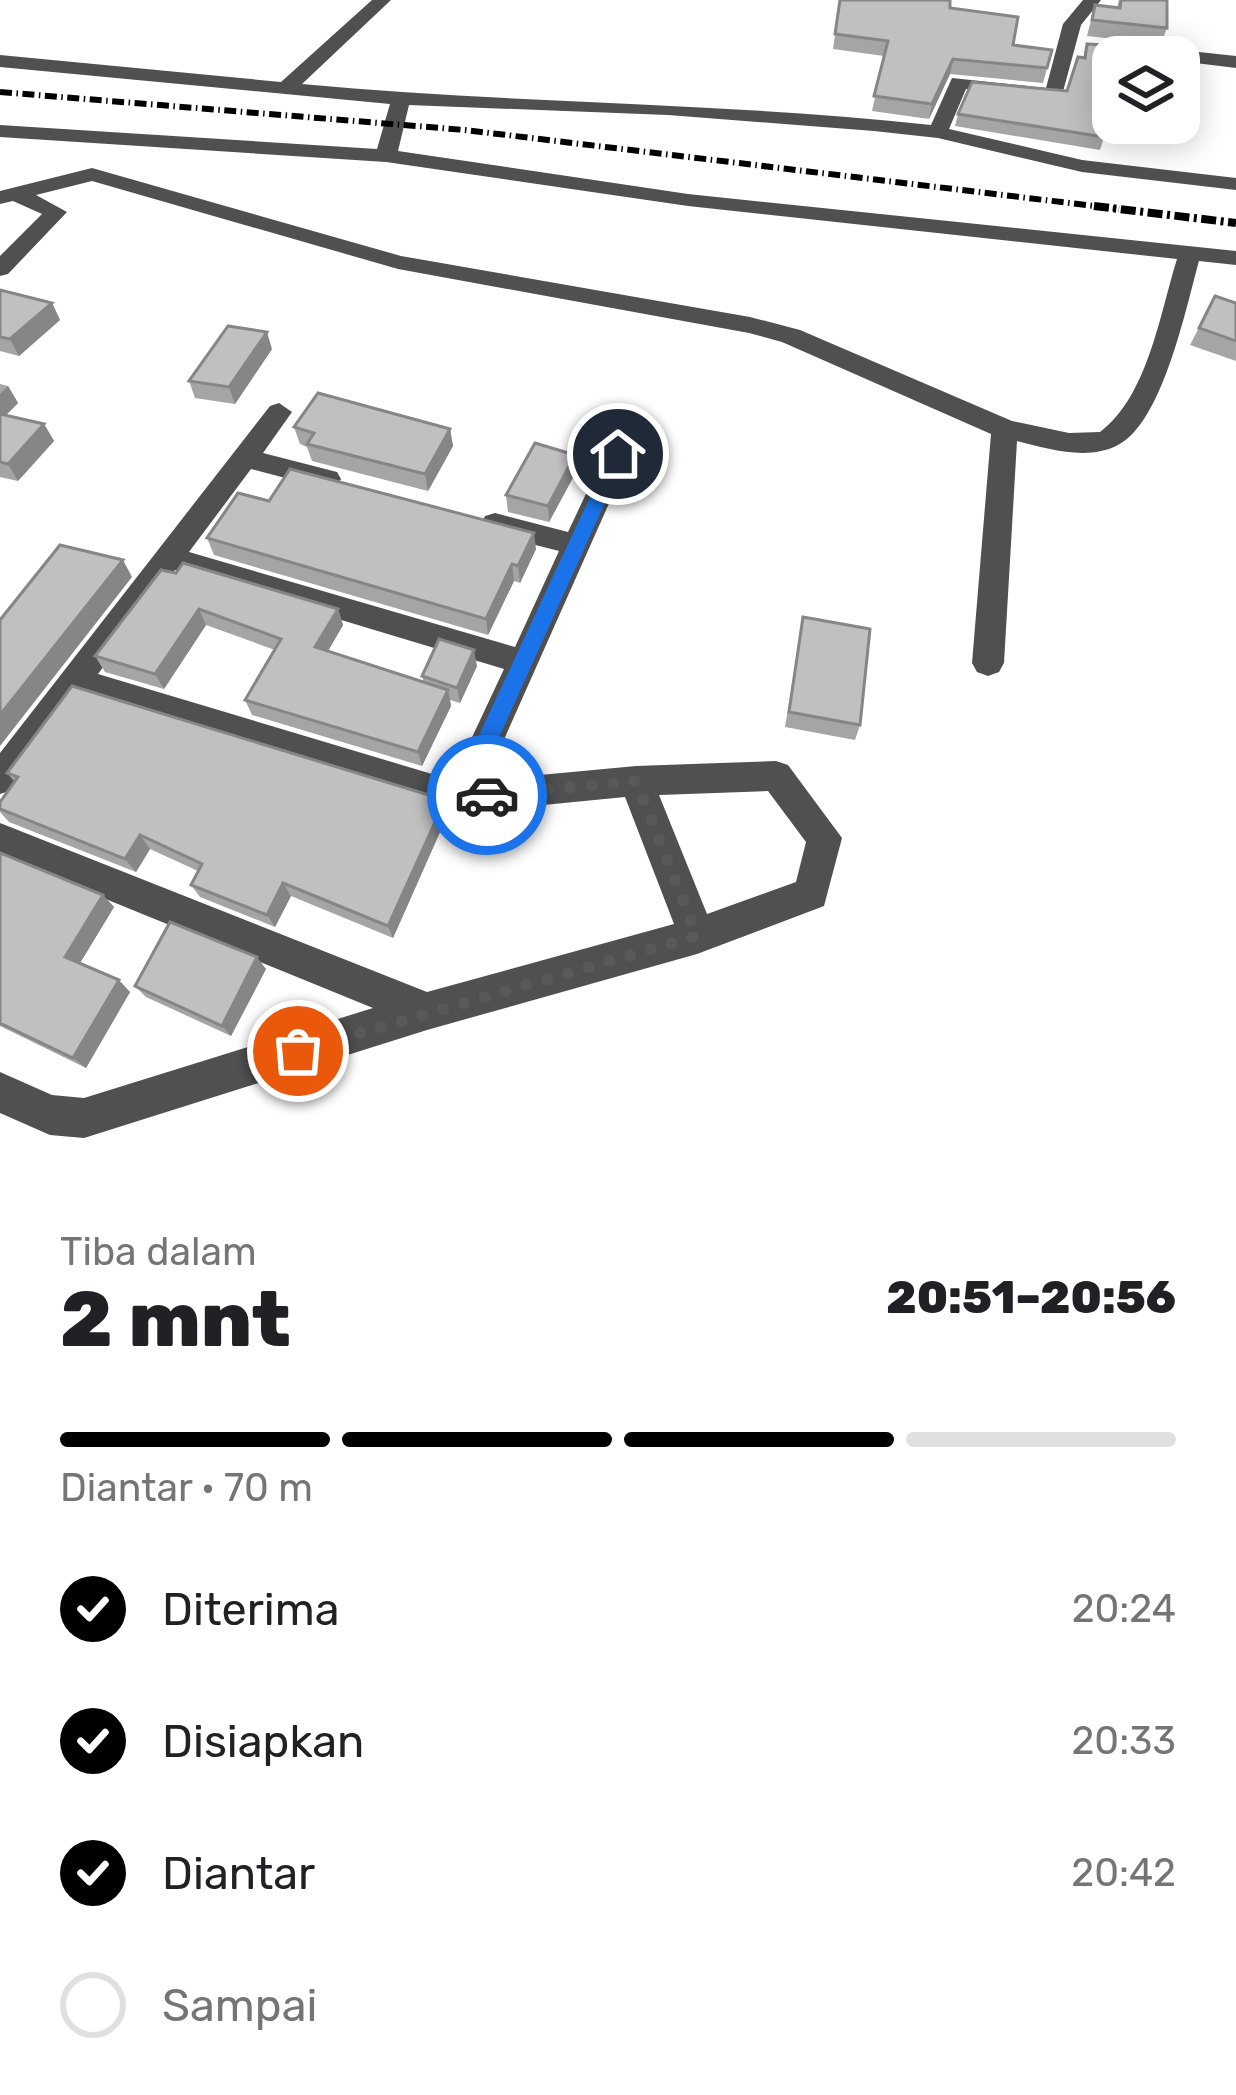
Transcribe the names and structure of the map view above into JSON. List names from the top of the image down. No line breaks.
{"page":{"heading":["2 mnt","Tiba dalam","20:51–20:56"],"bar":"Diantar · 70 m","list":[["Diterima","20:24"],["Disiapkan","20:33"],["Diantar","20:42"],"Sampai"]}}
